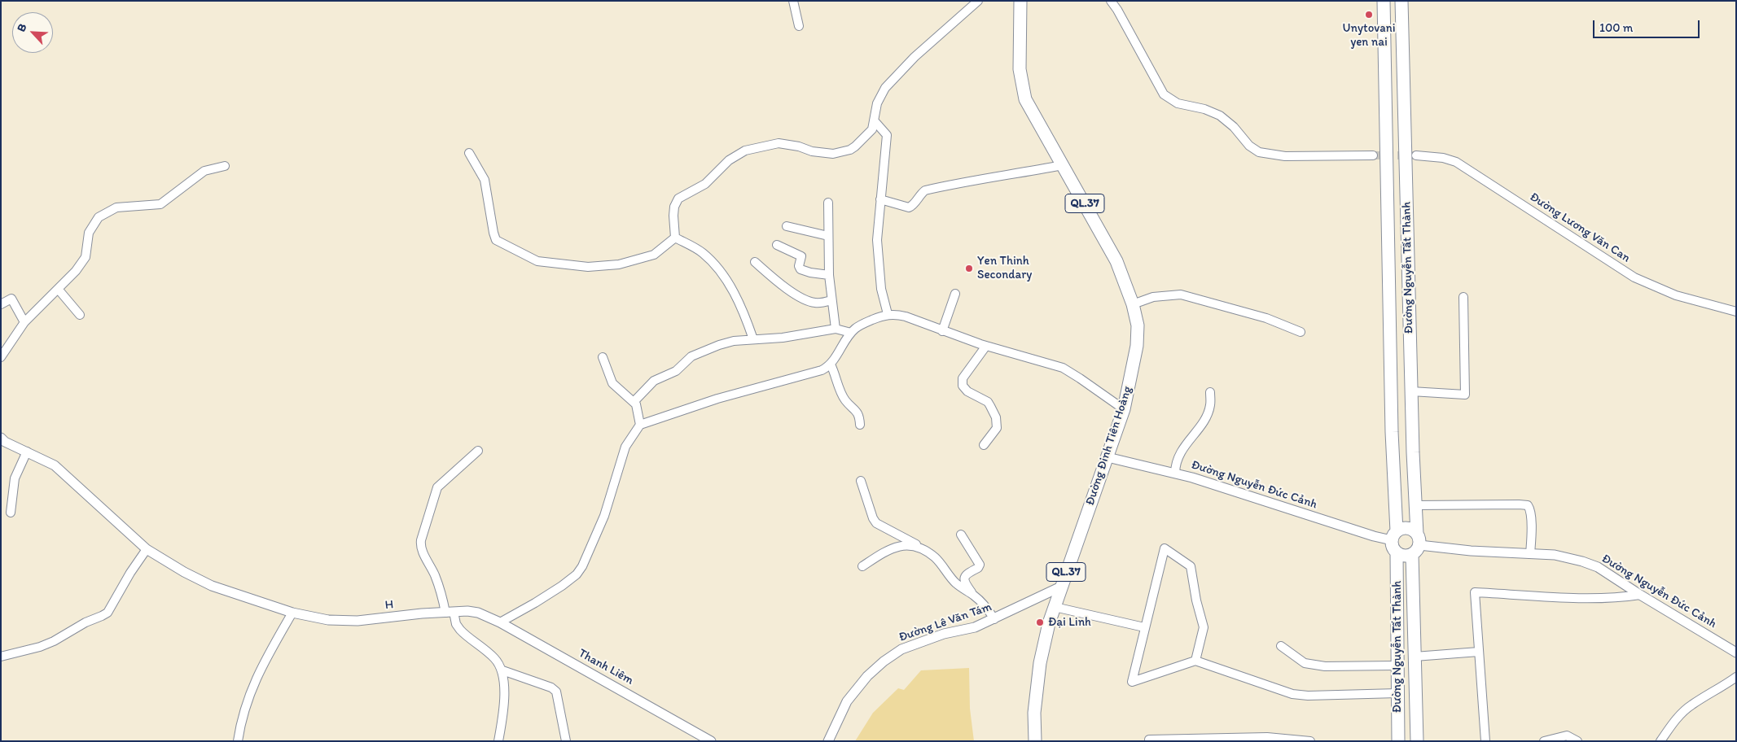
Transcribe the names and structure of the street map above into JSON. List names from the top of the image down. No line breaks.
{"streets":{"main road":["QL.37","Đường Nguyễn Tất Thành","Đường Đinh Tiên Hoàng"],"street":["Đường Lương Văn Can","Đường Nguyễn Đức Cảnh","H","Đường Lê Văn Tám","Thanh Liêm"]},"crossings":[["Đường Nguyễn Tất Thành","Đường Nguyễn Đức Cảnh"],["Đường Đinh Tiên Hoàng","Đường Nguyễn Đức Cảnh"],["Đường Đinh Tiên Hoàng","Đường Lê Văn Tám"],["H","Thanh Liêm"]],"places":["Unytovani yen nai","Yen Thinh Secondary","Đại Linh"],"scale_bar":"100 m","north":"top left"}
